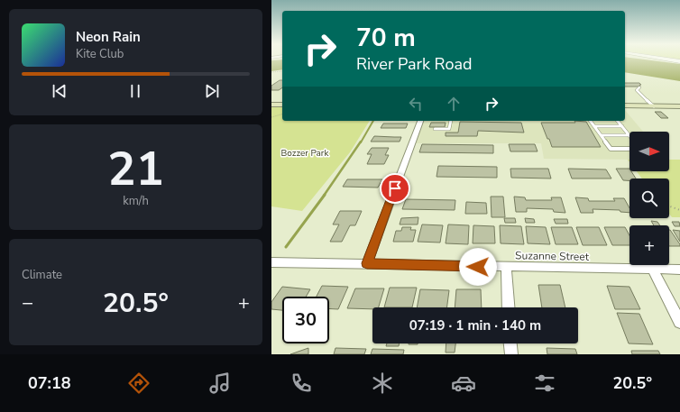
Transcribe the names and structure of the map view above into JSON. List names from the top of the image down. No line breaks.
{"streets":{"street":["Suzanne Street"]},"parks":["Bozzer Park"],"north":"right","page":{"turn":["70 m","River Park Road"],"song":["Neon Rain","Kite Club"],"tile":[["21","km/h"],"Climate"],"map_buttons":"+","heat":["−","20.5°","+"],"limit":"30","trip":"07:19 · 1 min · 140 m","tabs":["07:18","20.5°"]}}
